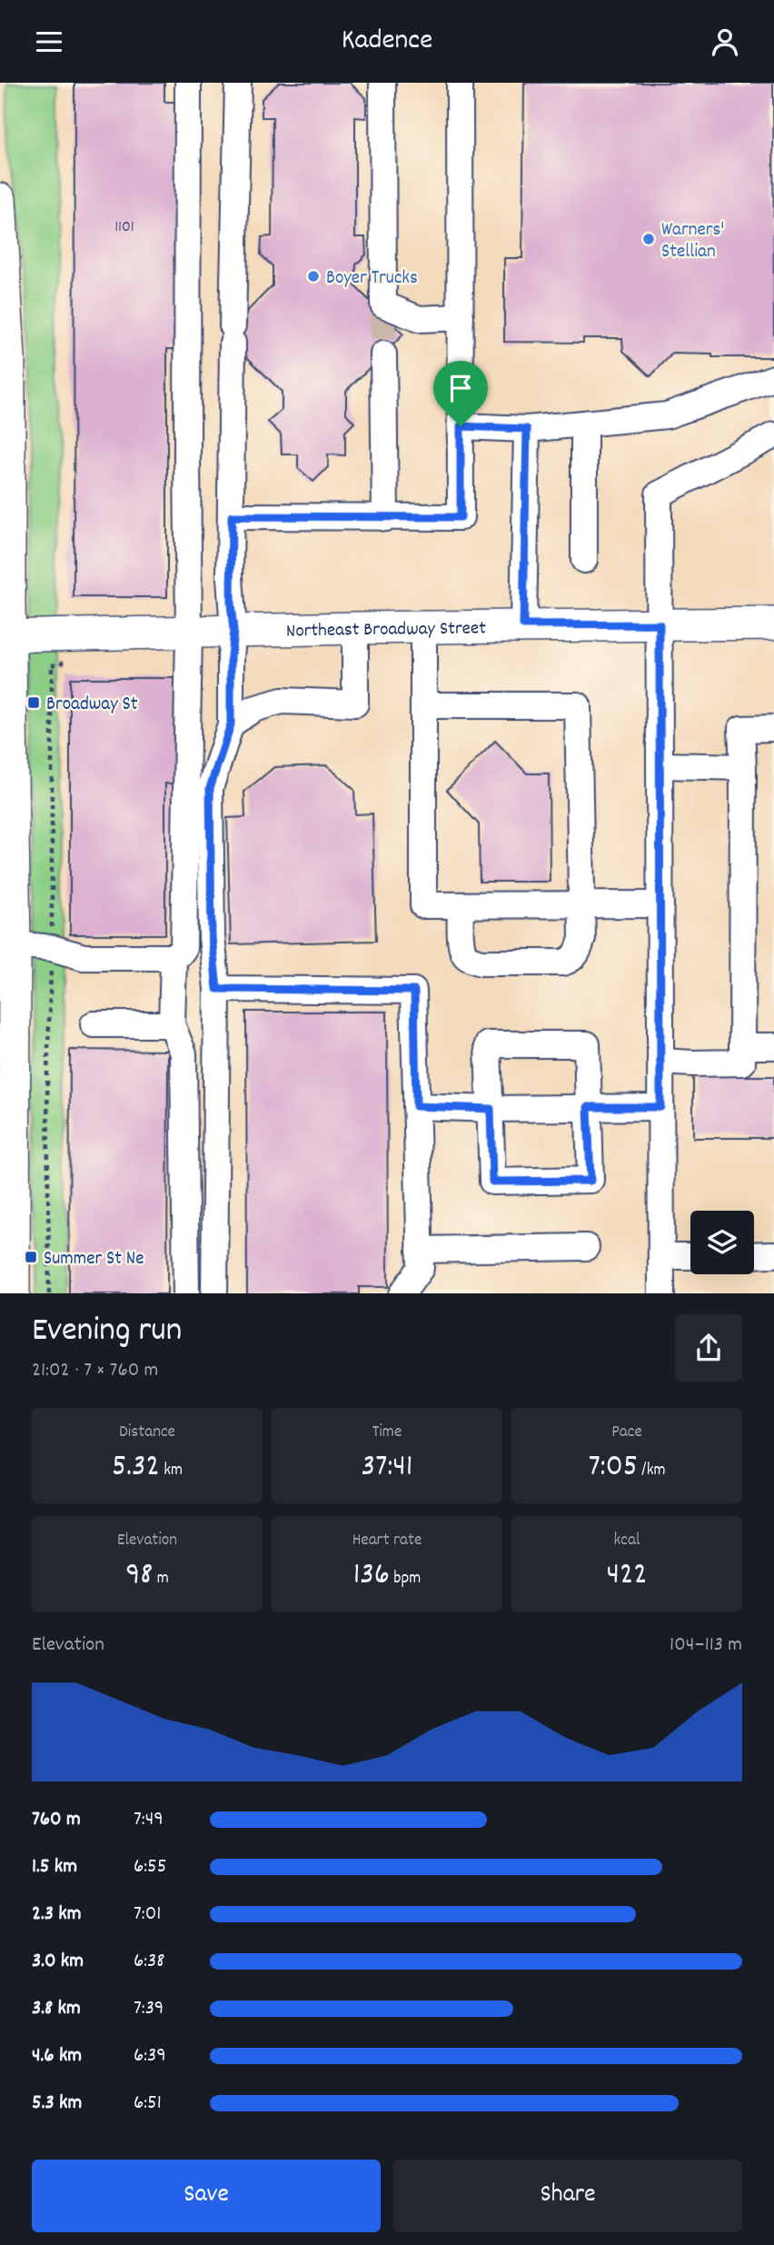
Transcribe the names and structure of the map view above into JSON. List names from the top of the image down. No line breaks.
{"streets":{"main road":["Northeast Broadway Street"]},"places":{"other":["Warners' Stellian","Boyer Trucks"],"transit":["Broadway St","Summer St Ne"]},"house_numbers":["1101"],"page":{"header":"Kadence","heading":["Evening run","21:02 · 7 × 760 m"],"stats":[["Distance","5.32 km"],["Time","37:41"],["Pace","7:05 /km"],["Elevation","98 m"],["Heart rate","136 bpm"],["kcal","422"]],"chart":["Elevation","104–113 m"],"list":[{"name":"760 m","note":"7:49"},{"name":"1.5 km","note":"6:55"},{"name":"2.3 km","note":"7:01"},{"name":"3.0 km","note":"6:38"},{"name":"3.8 km","note":"7:39"},{"name":"4.6 km","note":"6:39"},{"name":"5.3 km","note":"6:51"}],"buttons":["Save","Share"]}}
